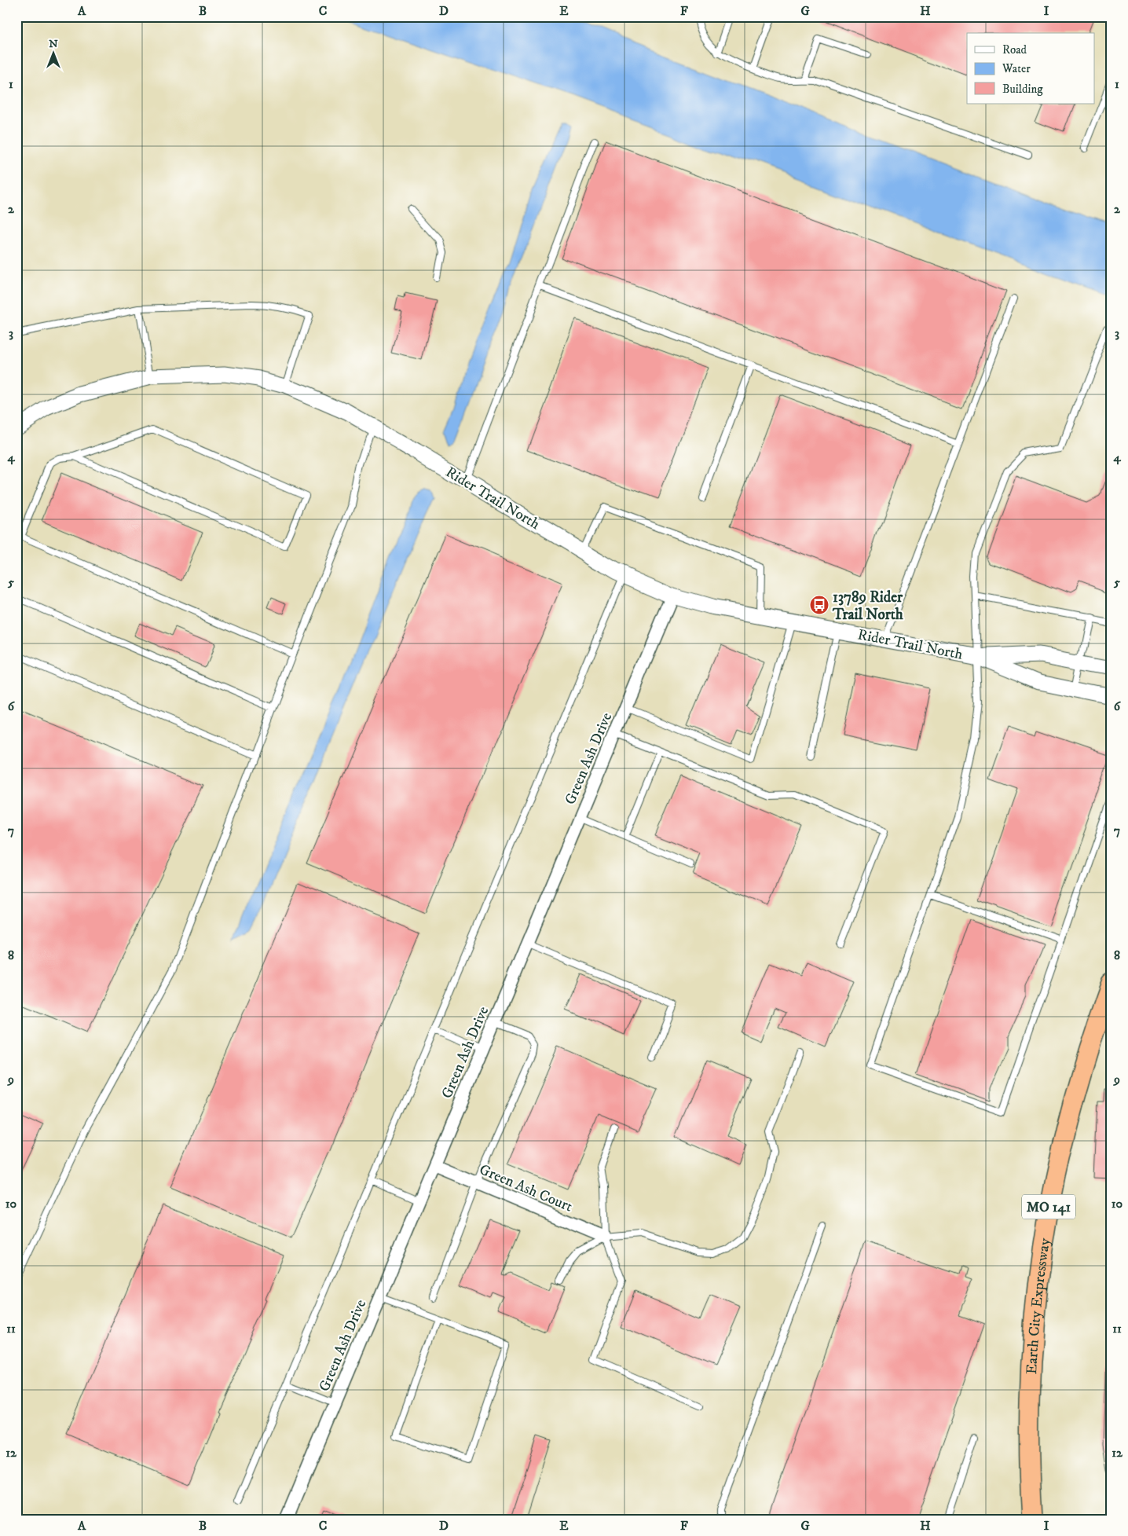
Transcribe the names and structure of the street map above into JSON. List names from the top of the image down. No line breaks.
{"streets":{"highway":["MO 141","Earth City Expressway"],"street":["Rider Trail North","Green Ash Drive","Green Ash Court"]},"crossings":[["Rider Trail North","Green Ash Drive"],["Green Ash Drive","Green Ash Court"]],"places":{"bus stop":["13789 Rider Trail North"]},"legend":["Road","Water","Building"],"north":"top","grid":{"columns":["A","B","C","D","E","F","G","H","I"],"rows":["1","2","3","4","5","6","7","8","9","10","11","12"]}}
